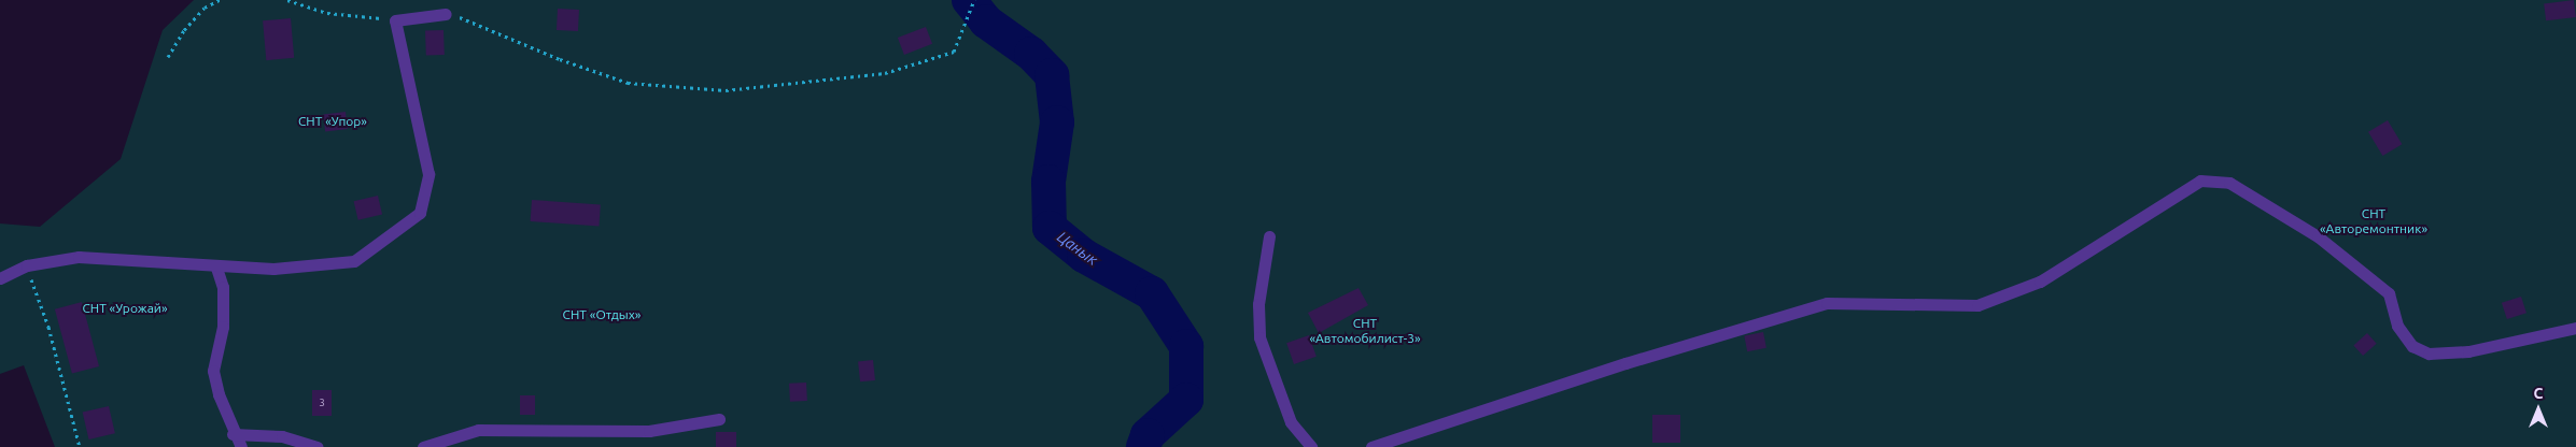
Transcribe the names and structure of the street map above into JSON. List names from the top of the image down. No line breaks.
{"water":["Цанык"],"parks":["СНТ «Упор»","СНТ «Авторемонтник»","СНТ «Урожай»","СНТ «Отдых»","СНТ «Автомобилист-3»"],"house_numbers":["3"],"north":"top"}
